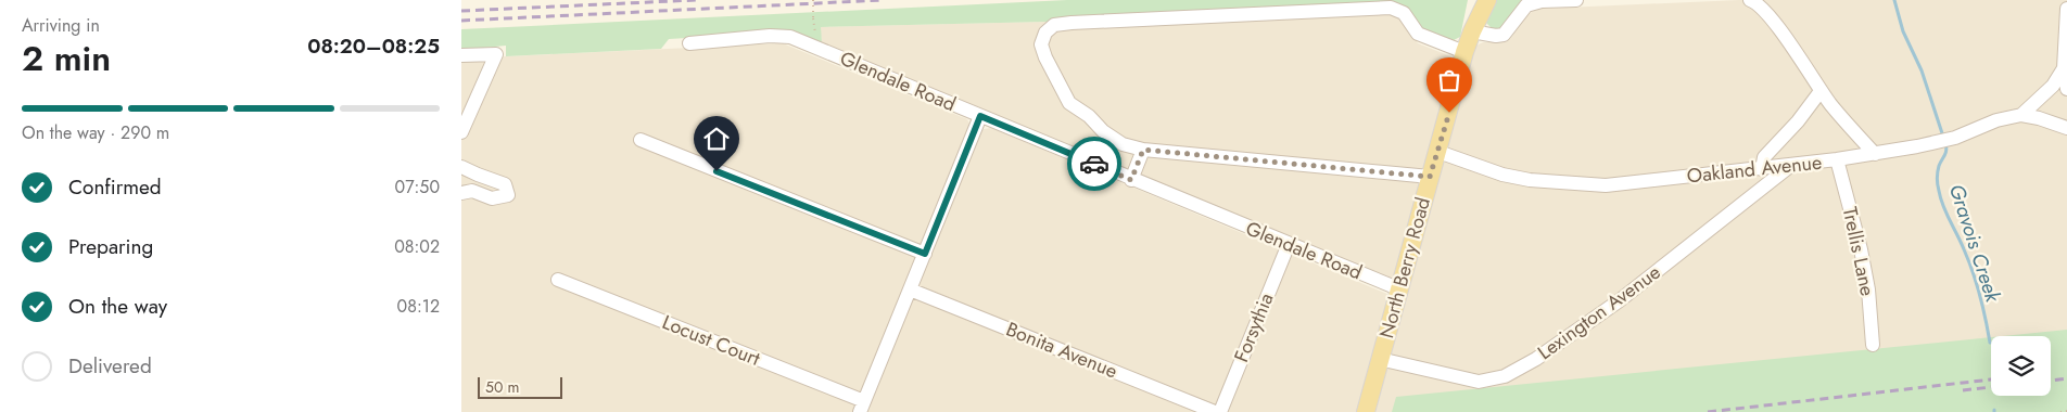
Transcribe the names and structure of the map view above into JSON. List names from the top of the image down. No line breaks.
{"streets":{"main road":["North Berry Road"],"street":["Glendale Road","Oakland Avenue","Trellis Lane","Lexington Avenue","Forsythia","Locust Court","Bonita Avenue"]},"crossings":[["Glendale Road","North Berry Road"],["Glendale Road","Forsythia"],["Oakland Avenue","Trellis Lane"],["Oakland Avenue","North Berry Road"],["Oakland Avenue","Lexington Avenue"],["North Berry Road","Lexington Avenue"]],"water":["Gravois Creek"],"scale_bar":"50 m","page":{"heading":["2 min","Arriving in","08:20–08:25"],"bar":"On the way · 290 m","list":[["Confirmed","07:50"],["Preparing","08:02"],["On the way","08:12"],"Delivered"],"scale":"50 m"}}
